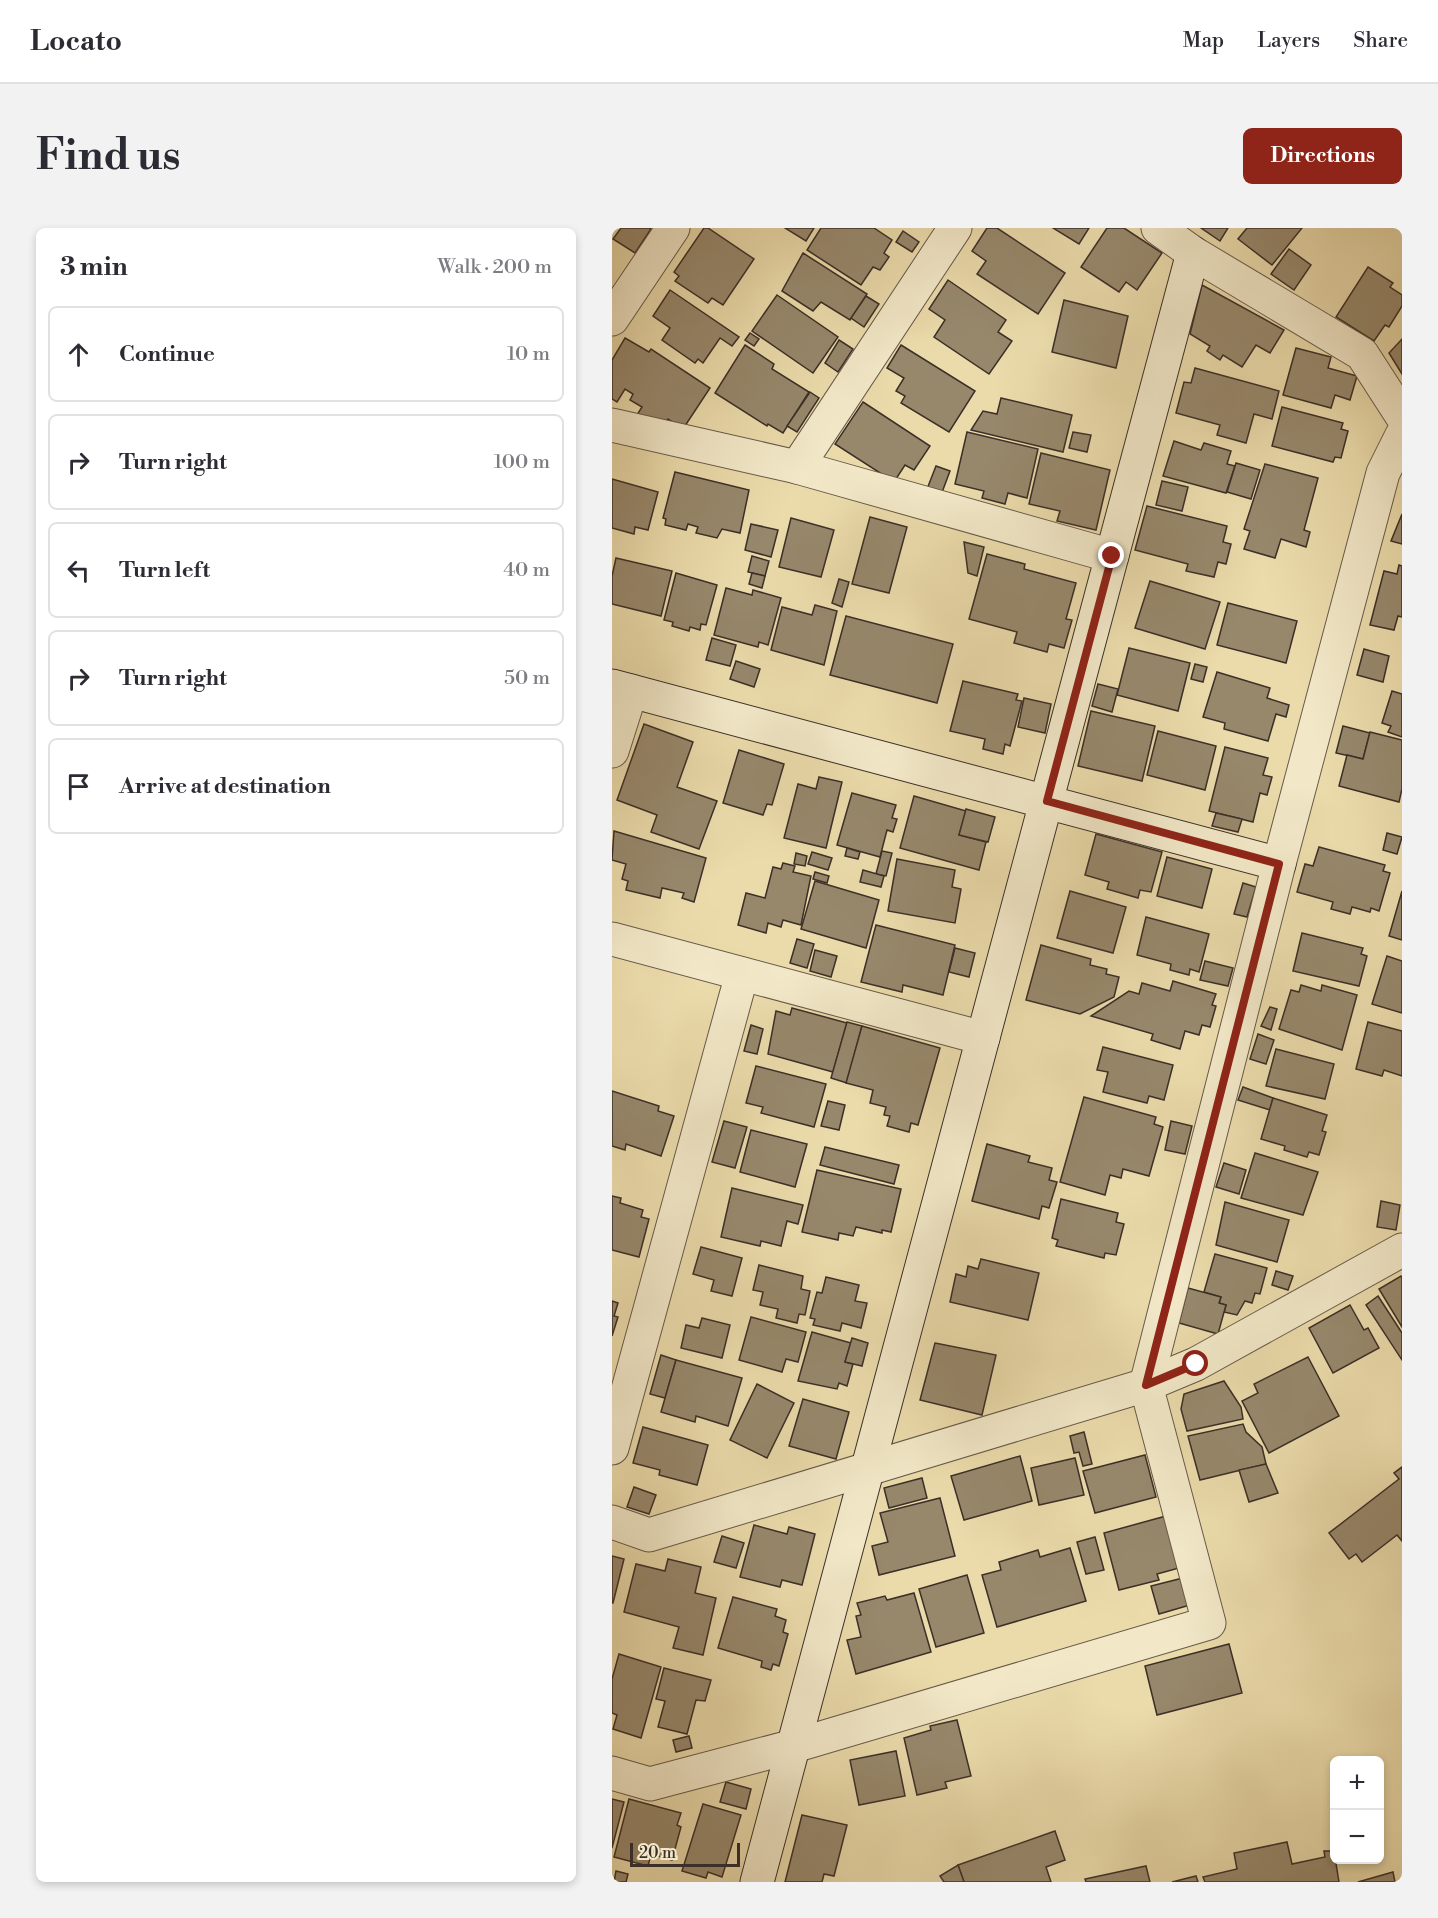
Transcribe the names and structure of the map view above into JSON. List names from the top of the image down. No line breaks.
{"scale_bar":"20 m","page":{"header":"Locato","nav":["Map","Layers","Share"],"buttons":"Directions","title":"Find us","heading":["3 min","Walk · 200 m"],"list":[["Continue","10 m"],["Turn right","100 m"],["Turn left","40 m"],["Turn right","50 m"],"Arrive at destination"],"map_buttons":["+","−"],"scale":"20 m"}}
